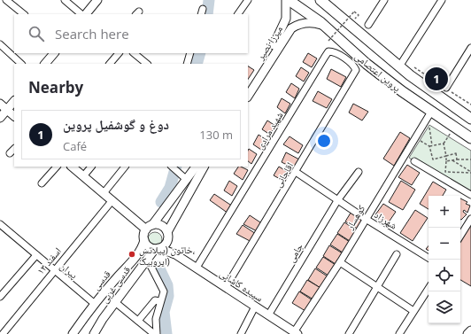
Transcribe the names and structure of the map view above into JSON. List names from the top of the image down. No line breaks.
{"streets":{"main road":["پروین اعتصامی"],"street":["میرزا نصیر","شهید مرادی","اقاجانی","کوهسار","شهرزاد","جامی","اسفند ۱۳","پیران","قدسی","قدسی غربی","سپیده کاشانی"]},"crossings":[["میرزا نصیر","پروین اعتصامی"],["پروین اعتصامی","کوهسار"],["شهید مرادی","اقاجانی"],["شهید مرادی","سپیده کاشانی"],["اقاجانی","شهرزاد"],["اقاجانی","سپیده کاشانی"],["کوهسار","شهرزاد"],["کوهسار","سپیده کاشانی"],["شهرزاد","جامی"],["جامی","سپیده کاشانی"],["اسفند ۱۳","پیران"],["پیران","قدسی"],["قدسی","قدسی غربی"],["قدسی","سپیده کاشانی"],["قدسی غربی","سپیده کاشانی"]],"places":["خاتون (پیلاتس، ایروبیک)"],"page":{"search":"Search here","heading":"Nearby","pins":"1","list":[{"mark":"1","name":"دوغ و گوشفیل پروین","note":"Café","value":"130 m"}],"map_buttons":["+","−"]}}
